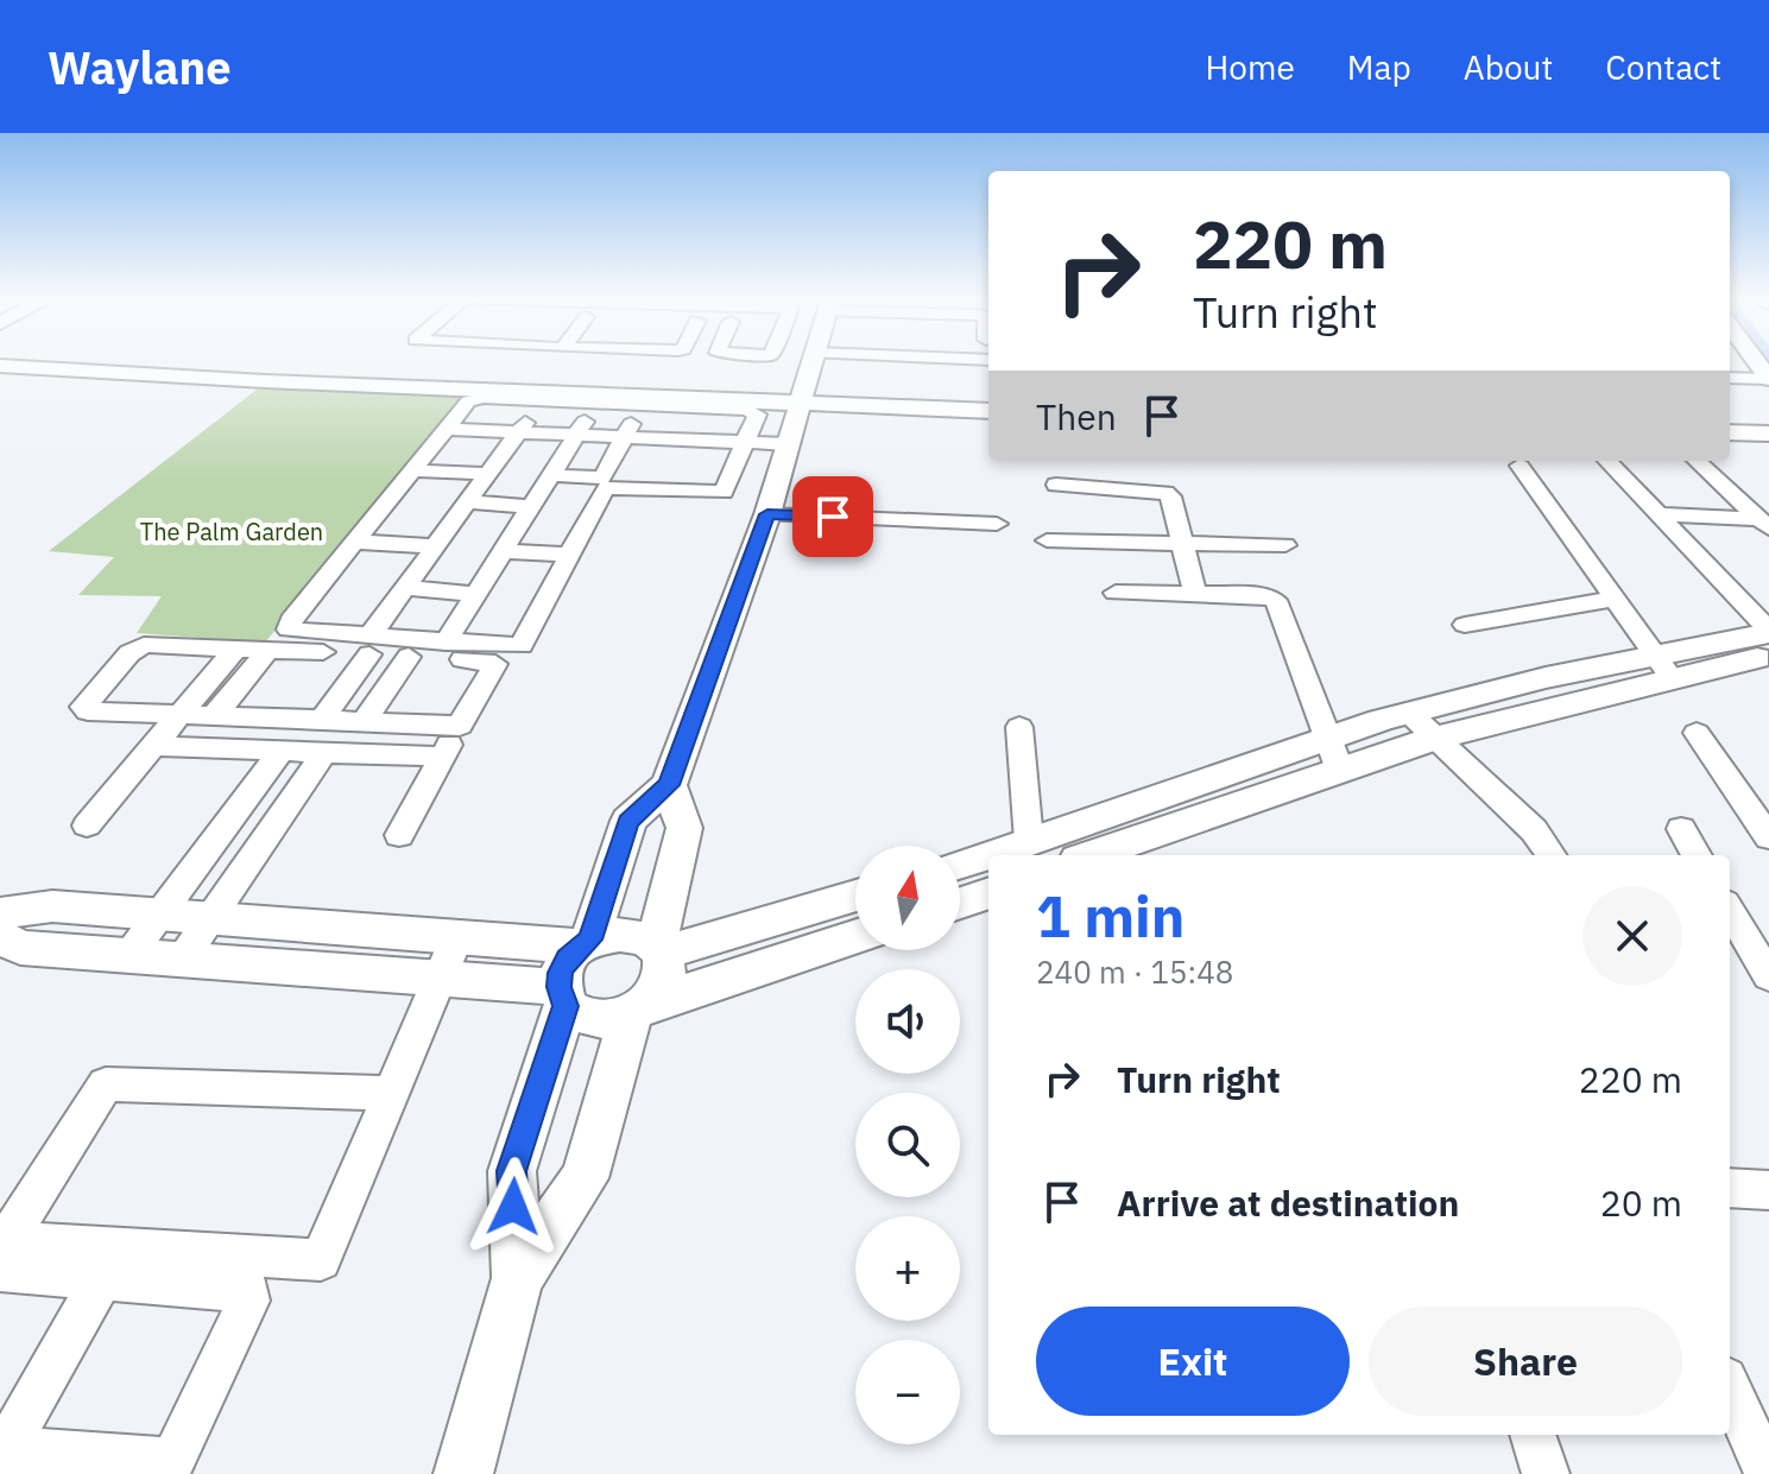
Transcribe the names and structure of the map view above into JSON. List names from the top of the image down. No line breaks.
{"parks":["The Palm Garden"],"north":"top","page":{"header":"Waylane","nav":["Home","Map","About","Contact"],"turn":["220 m","Turn right"],"then":"Then","map_buttons":["+","−"],"heading":["1 min","240 m · 15:48"],"list":[{"name":"Turn right","value":"220 m"},{"name":"Arrive at destination","value":"20 m"}],"buttons":["Exit","Share"]}}
